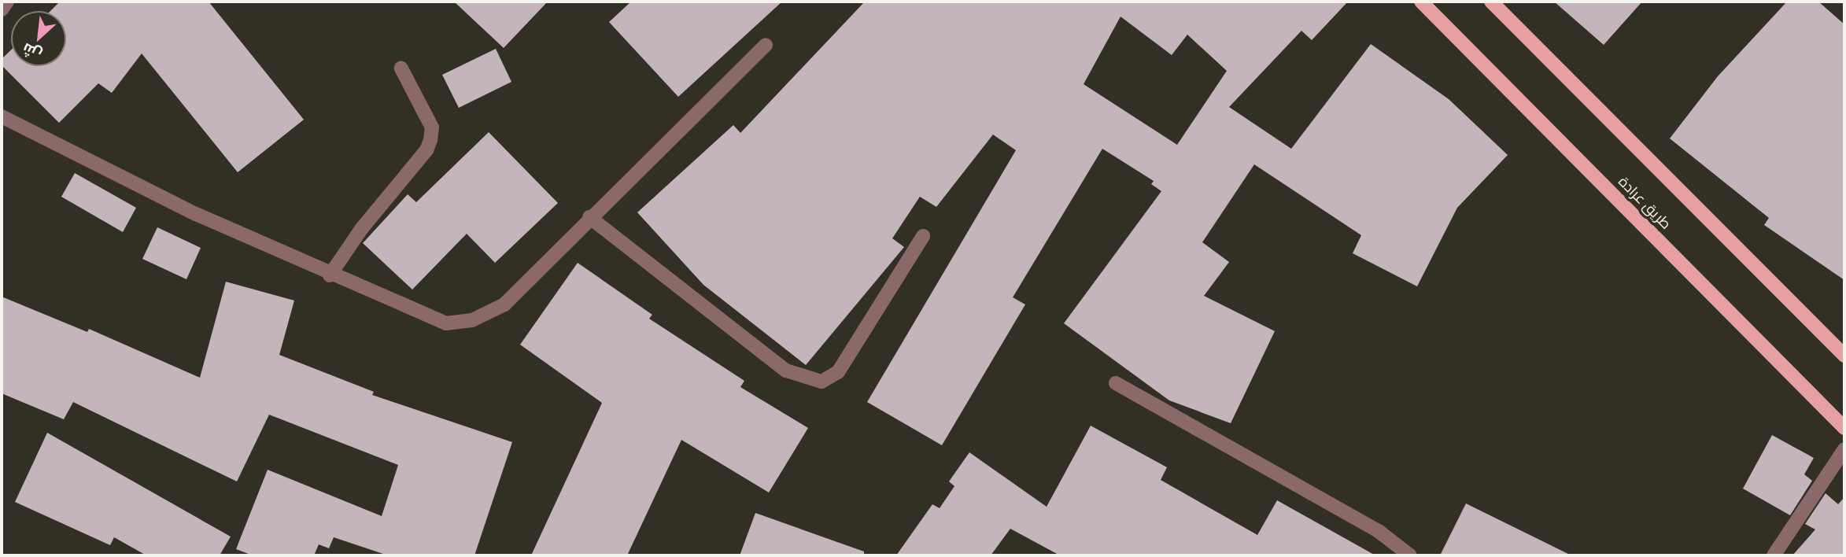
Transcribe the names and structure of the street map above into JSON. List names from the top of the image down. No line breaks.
{"streets":{"main road":["طريق عرادة"]},"north":"bottom left"}
